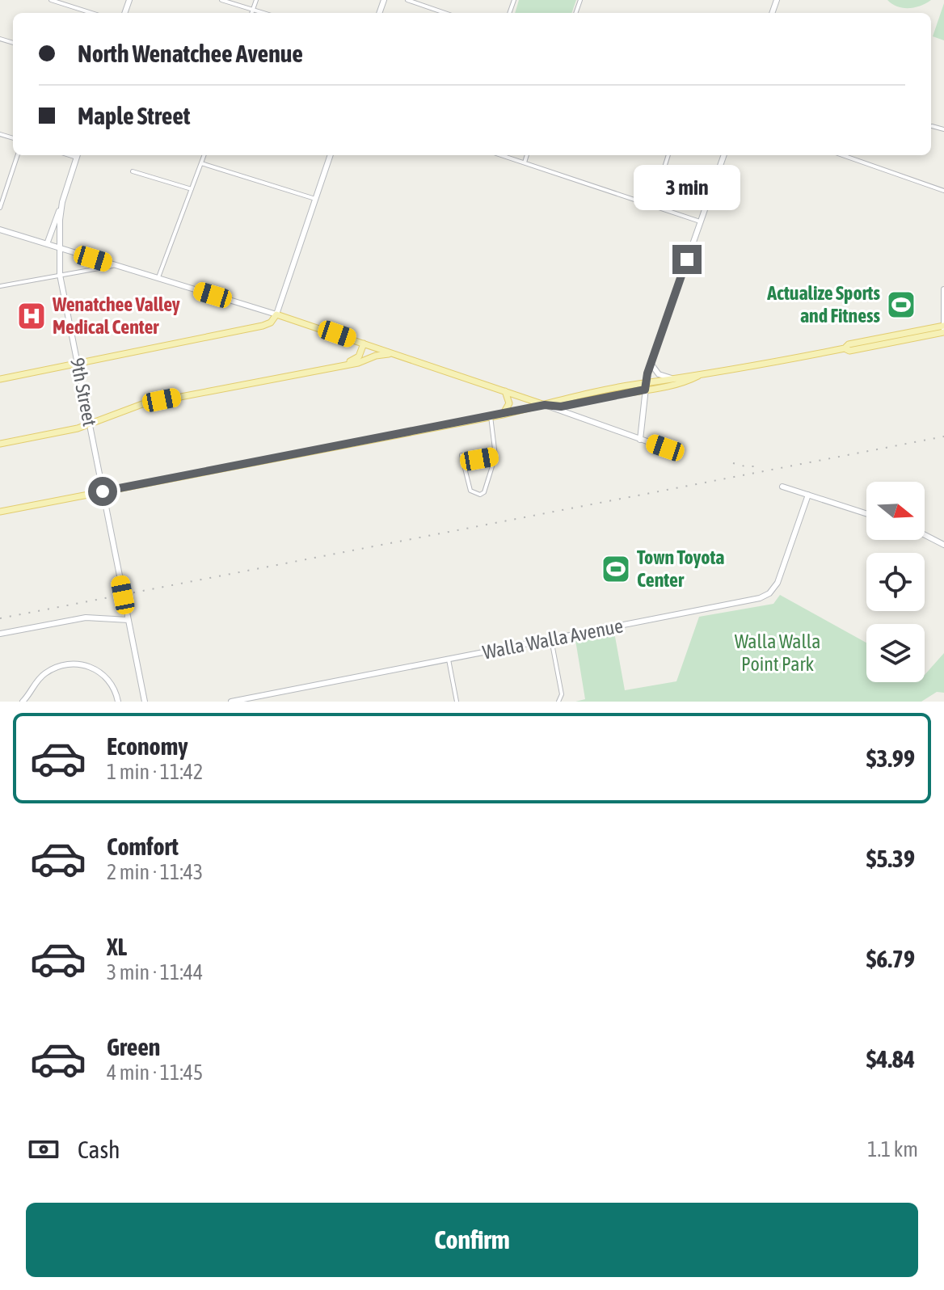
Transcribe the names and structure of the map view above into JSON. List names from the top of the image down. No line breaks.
{"streets":{"street":["9th Street","Walla Walla Avenue"]},"parks":["Walla Walla Point Park"],"places":{"sports":["Actualize Sports and Fitness","Town Toyota Center"],"hospital":["Wenatchee Valley Medical Center"]},"north":"right","page":{"banner":["North Wenatchee Avenue","Maple Street"],"bubble":"3 min","list":[{"name":"Economy","note":"1 min · 11:42","value":"$3.99"},{"name":"Comfort","note":"2 min · 11:43","value":"$5.39"},{"name":"XL","note":"3 min · 11:44","value":"$6.79"},{"name":"Green","note":"4 min · 11:45","value":"$4.84"}],"pay":["Cash","1.1 km"],"buttons":"Confirm"}}
